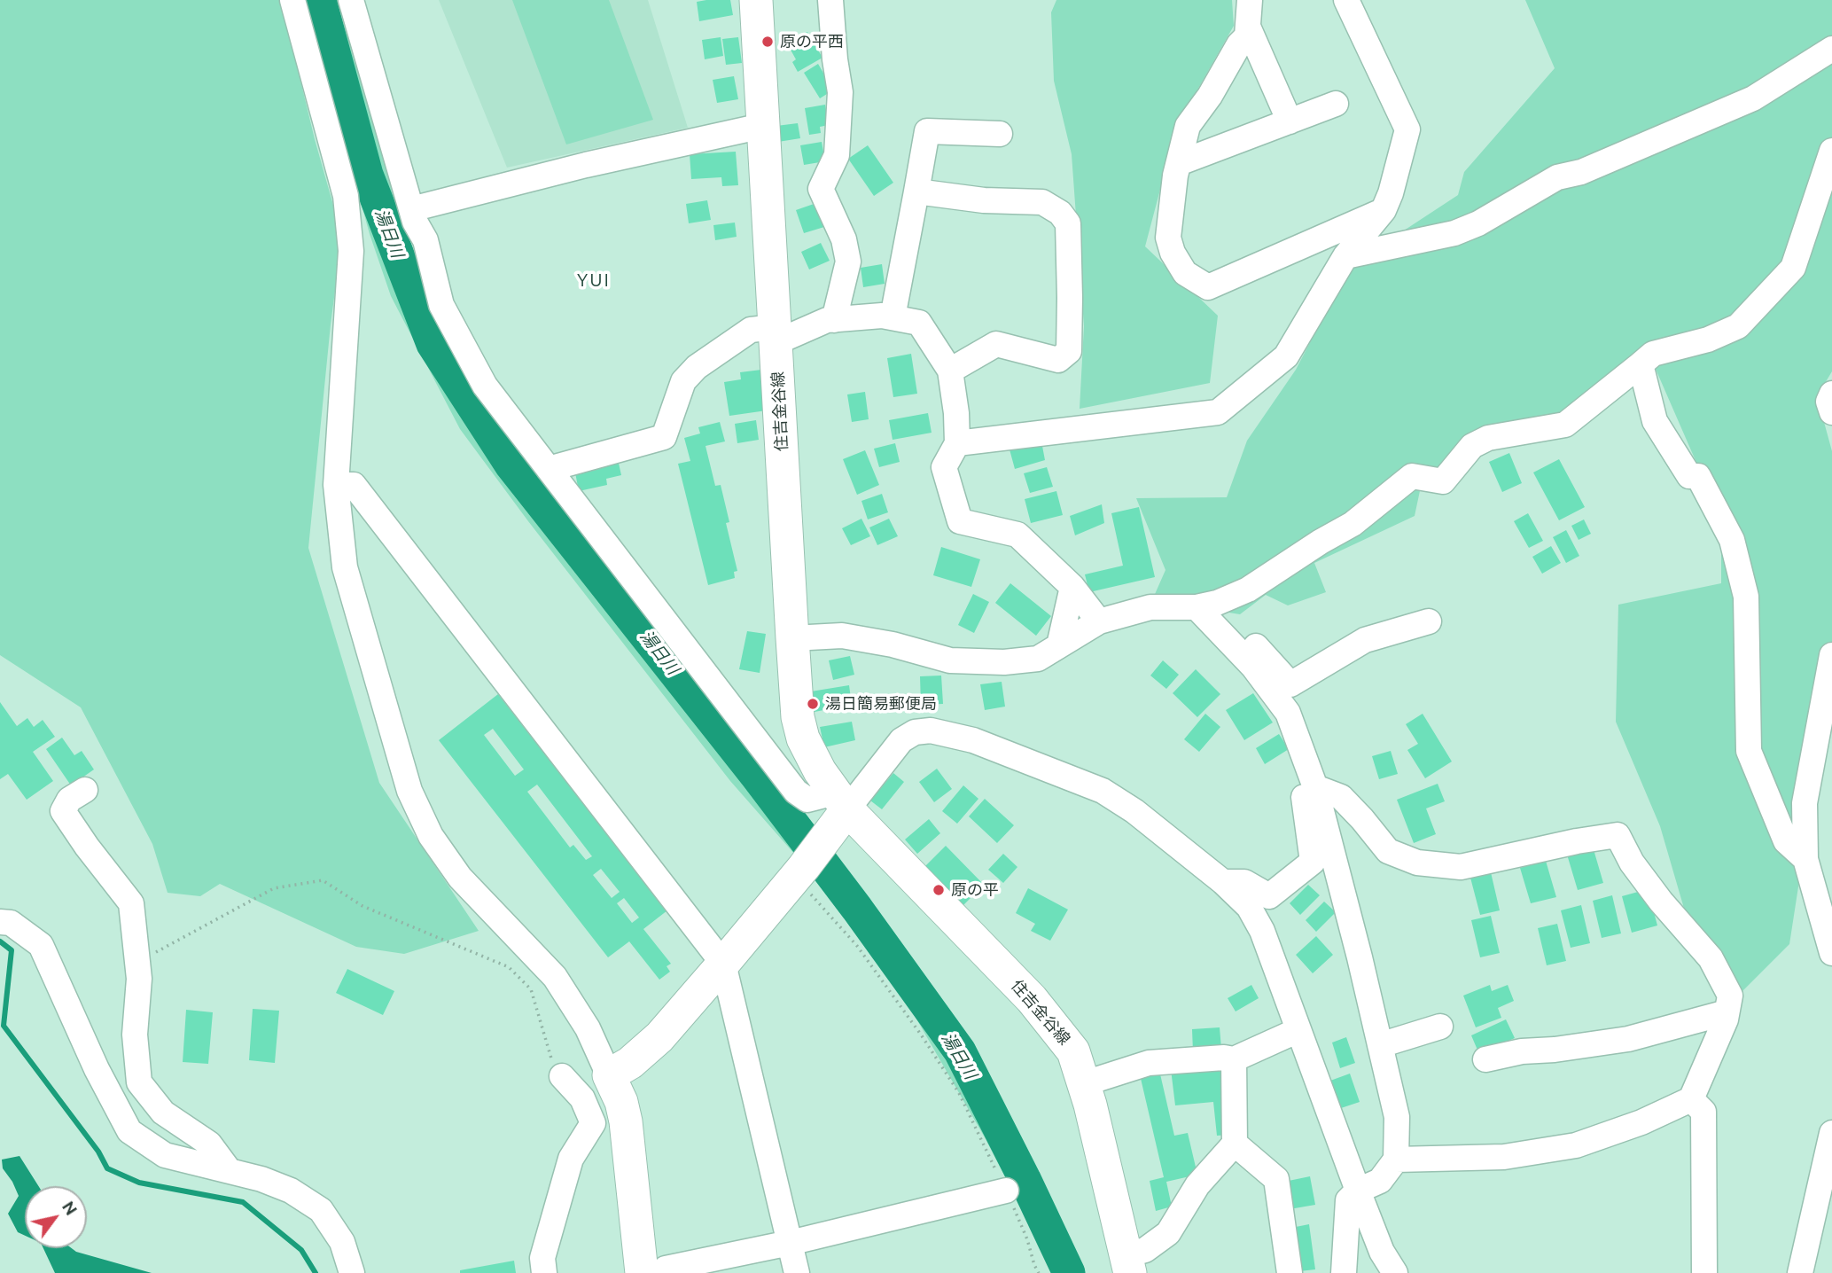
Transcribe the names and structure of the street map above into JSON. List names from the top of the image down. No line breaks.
{"streets":{"main road":["住吉金谷線"]},"districts":["YUI"],"water":["湯日川"],"places":["原の平西","湯日簡易郵便局","原の平"],"north":"top right"}
